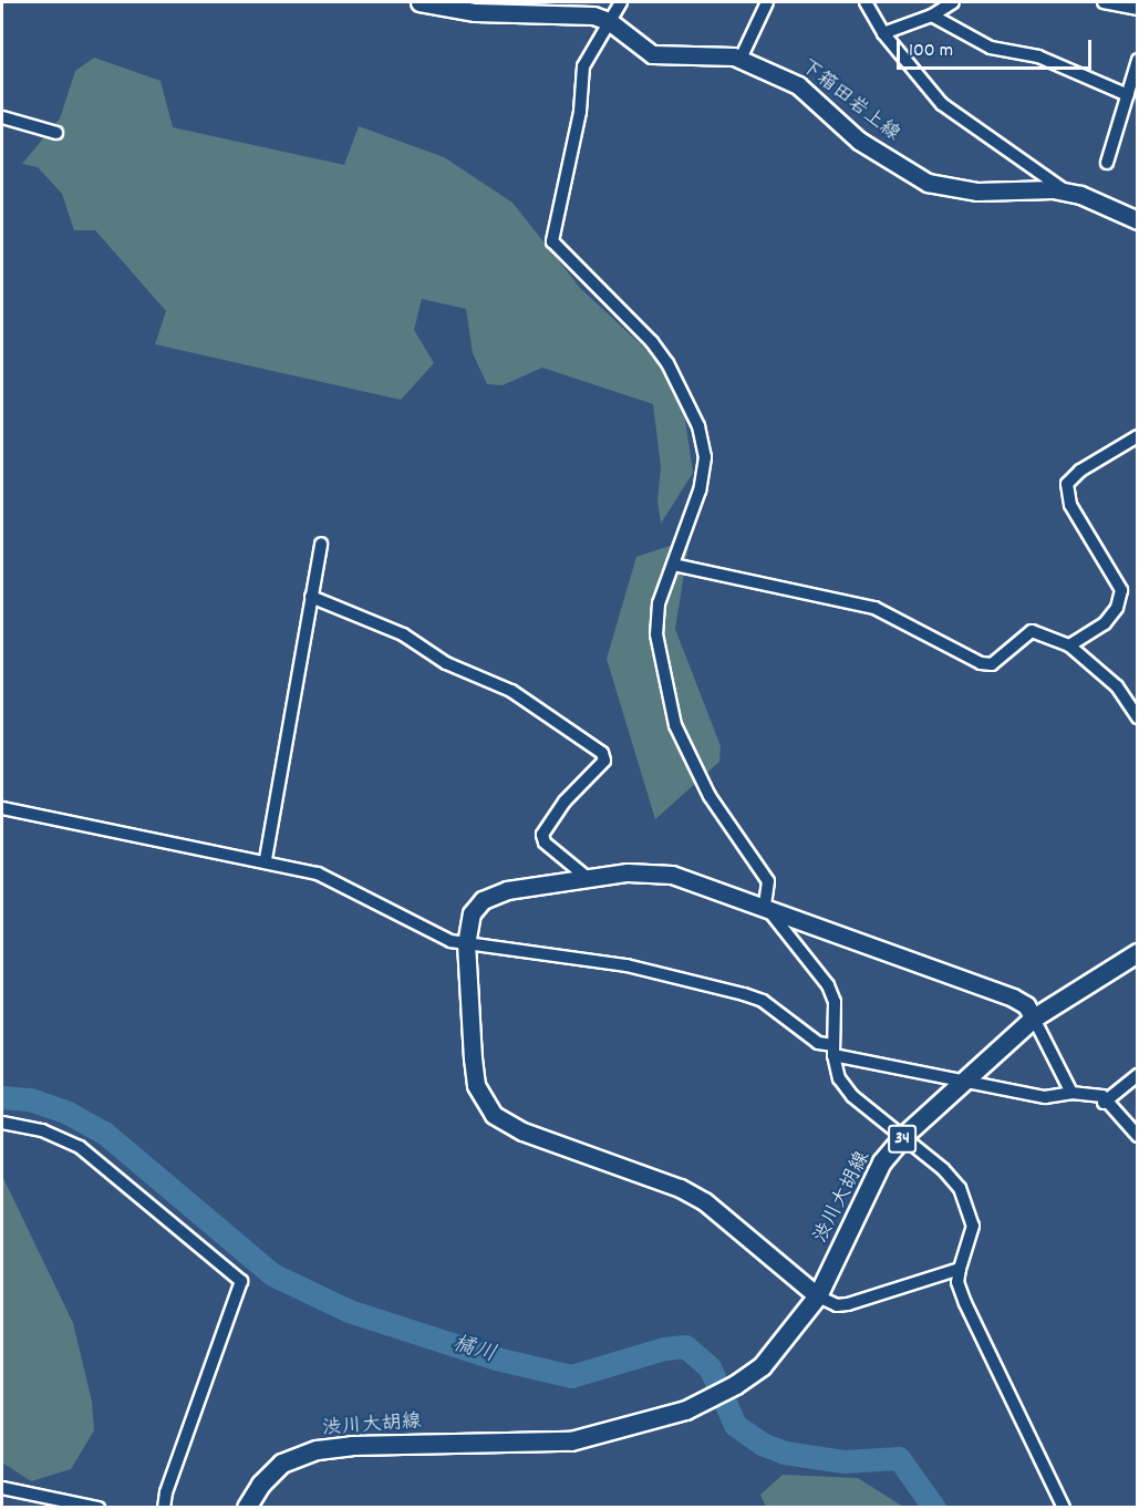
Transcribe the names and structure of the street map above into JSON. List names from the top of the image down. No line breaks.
{"streets":{"main road":["34","渋川大胡線"],"street":["下箱田岩上線"]},"water":["橘川"],"scale_bar":"100 m"}
